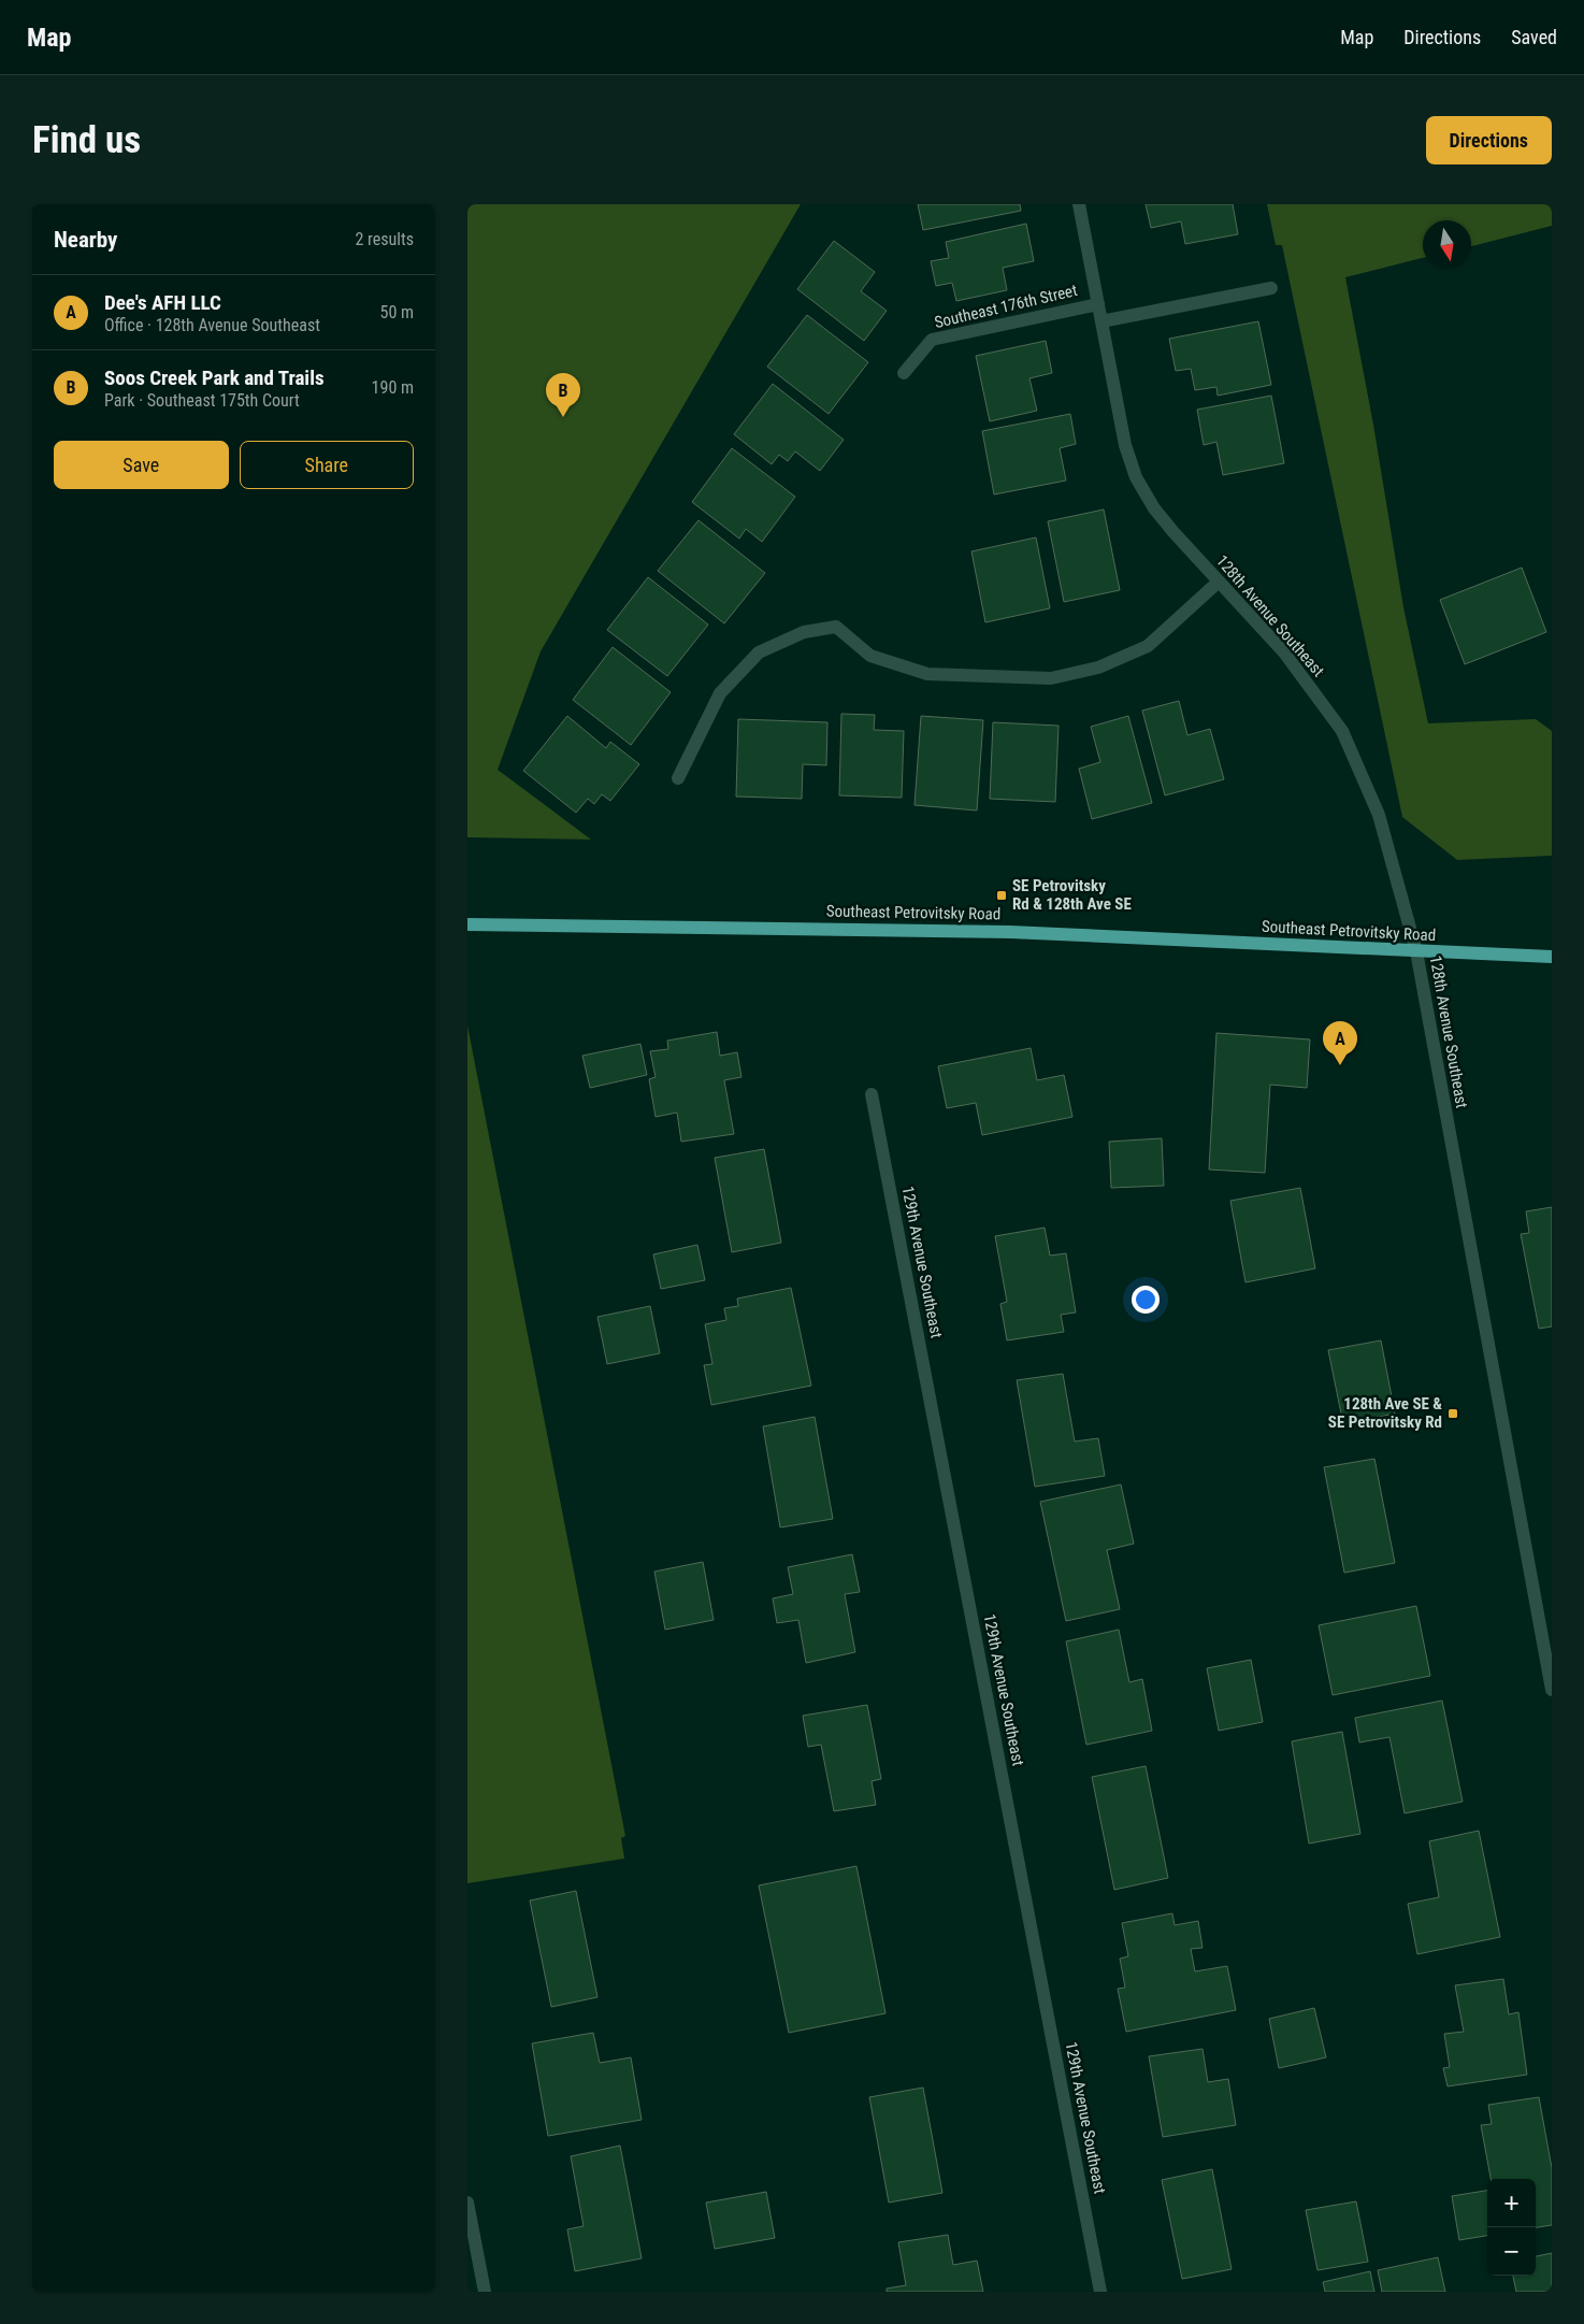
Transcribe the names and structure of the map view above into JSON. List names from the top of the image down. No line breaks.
{"streets":{"main road":["Southeast Petrovitsky Road"],"street":["Southeast 176th Street","128th Avenue Southeast","129th Avenue Southeast"]},"crossings":[["Southeast 176th Street","128th Avenue Southeast"],["128th Avenue Southeast","Southeast Petrovitsky Road"]],"places":{"transit":["SE Petrovitsky Rd & 128th Ave SE","128th Ave SE & SE Petrovitsky Rd"]},"north":"bottom","page":{"header":"Map","nav":["Map","Directions","Saved"],"buttons":["Directions",["Save","Share"]],"title":"Find us","heading":["Nearby","2 results"],"list":[{"mark":"A","name":"Dee's AFH LLC","note":"Office · 128th Avenue Southeast","value":"50 m"},{"mark":"B","name":"Soos Creek Park and Trails","note":"Park · Southeast 175th Court","value":"190 m"}],"pins":["B","A"],"map_buttons":["+","−"]}}
